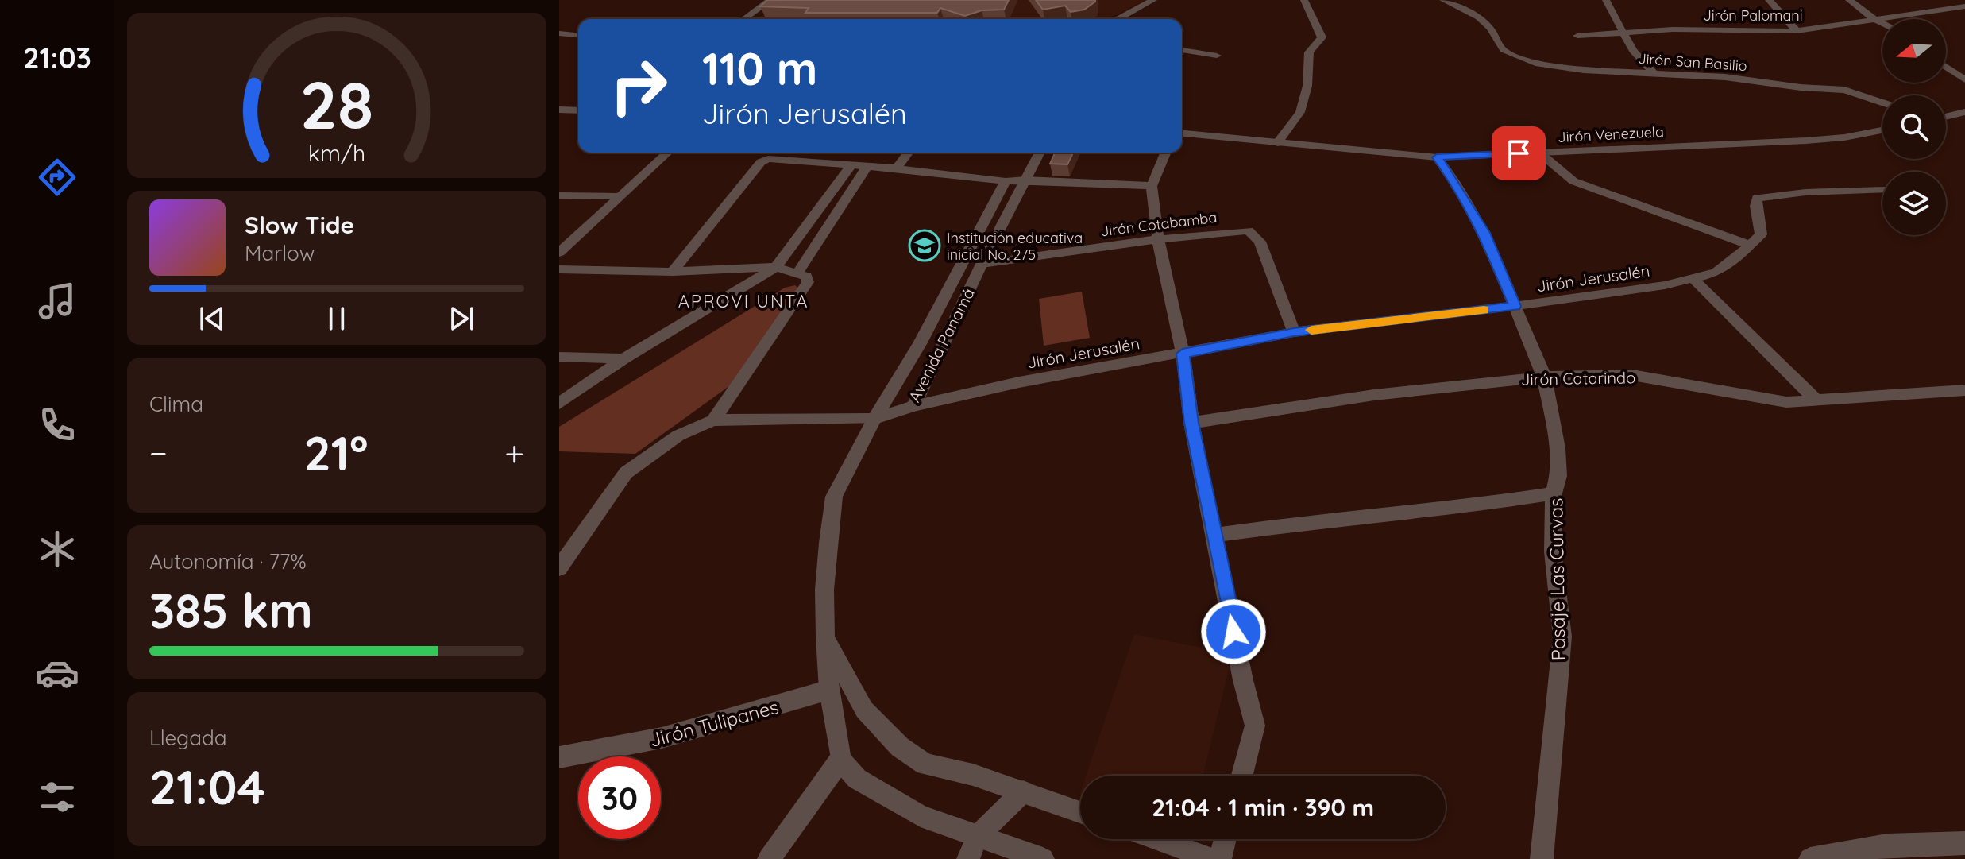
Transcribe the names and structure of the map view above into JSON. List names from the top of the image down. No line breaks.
{"streets":{"street":["Jirón Palomani","Jirón San Basilio","Jirón Venezuela","Jirón Cotabamba","Jirón Jerusalén","Avenida Panamá","Jirón Catarindo","Pasaje Las Curvas","Jirón Tulipanes"]},"crossings":[["Jirón Venezuela","Pasaje Las Curvas"],["Jirón Cotabamba","Jirón Jerusalén"],["Jirón Cotabamba","Avenida Panamá"],["Jirón Jerusalén","Avenida Panamá"],["Jirón Jerusalén","Pasaje Las Curvas"],["Avenida Panamá","Jirón Tulipanes"],["Jirón Catarindo","Pasaje Las Curvas"]],"districts":["APROVI UNTA"],"places":{"school or university":["Institución educativa inicial No. 275"]},"north":"left","page":{"tabs":"21:03","turn":["110 m","Jirón Jerusalén"],"song":["Slow Tide","Marlow"],"tile":["Clima",["Autonomía · 77%","385 km"],["Llegada","21:04"]],"heat":["−","21°","+"],"limit":"30","trip":"21:04 · 1 min · 390 m","gauge":["28","km/h"]}}
